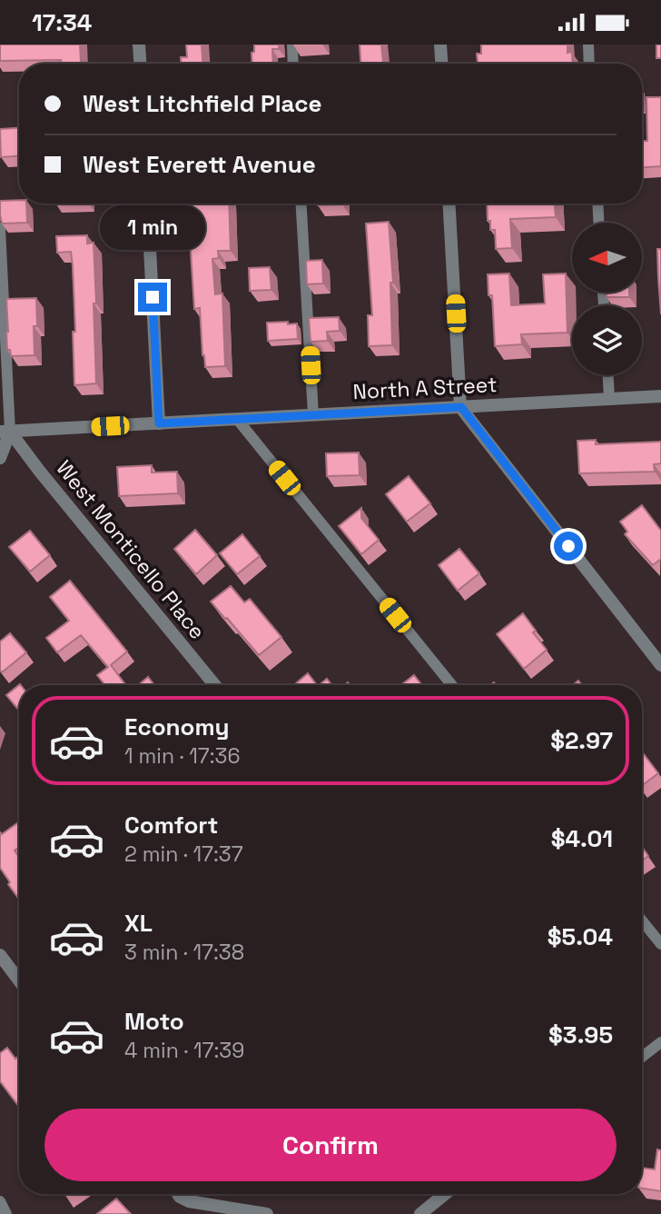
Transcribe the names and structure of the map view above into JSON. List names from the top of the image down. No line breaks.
{"streets":{"street":["North A Street","West Monticello Place"]},"crossings":[["North A Street","West Monticello Place"]],"north":"left","page":{"status":"17:34","banner":["West Litchfield Place","West Everett Avenue"],"bubble":"1 min","list":[{"name":"Economy","note":"1 min · 17:36","value":"$2.97"},{"name":"Comfort","note":"2 min · 17:37","value":"$4.01"},{"name":"XL","note":"3 min · 17:38","value":"$5.04"},{"name":"Moto","note":"4 min · 17:39","value":"$3.95"}],"buttons":"Confirm"}}
